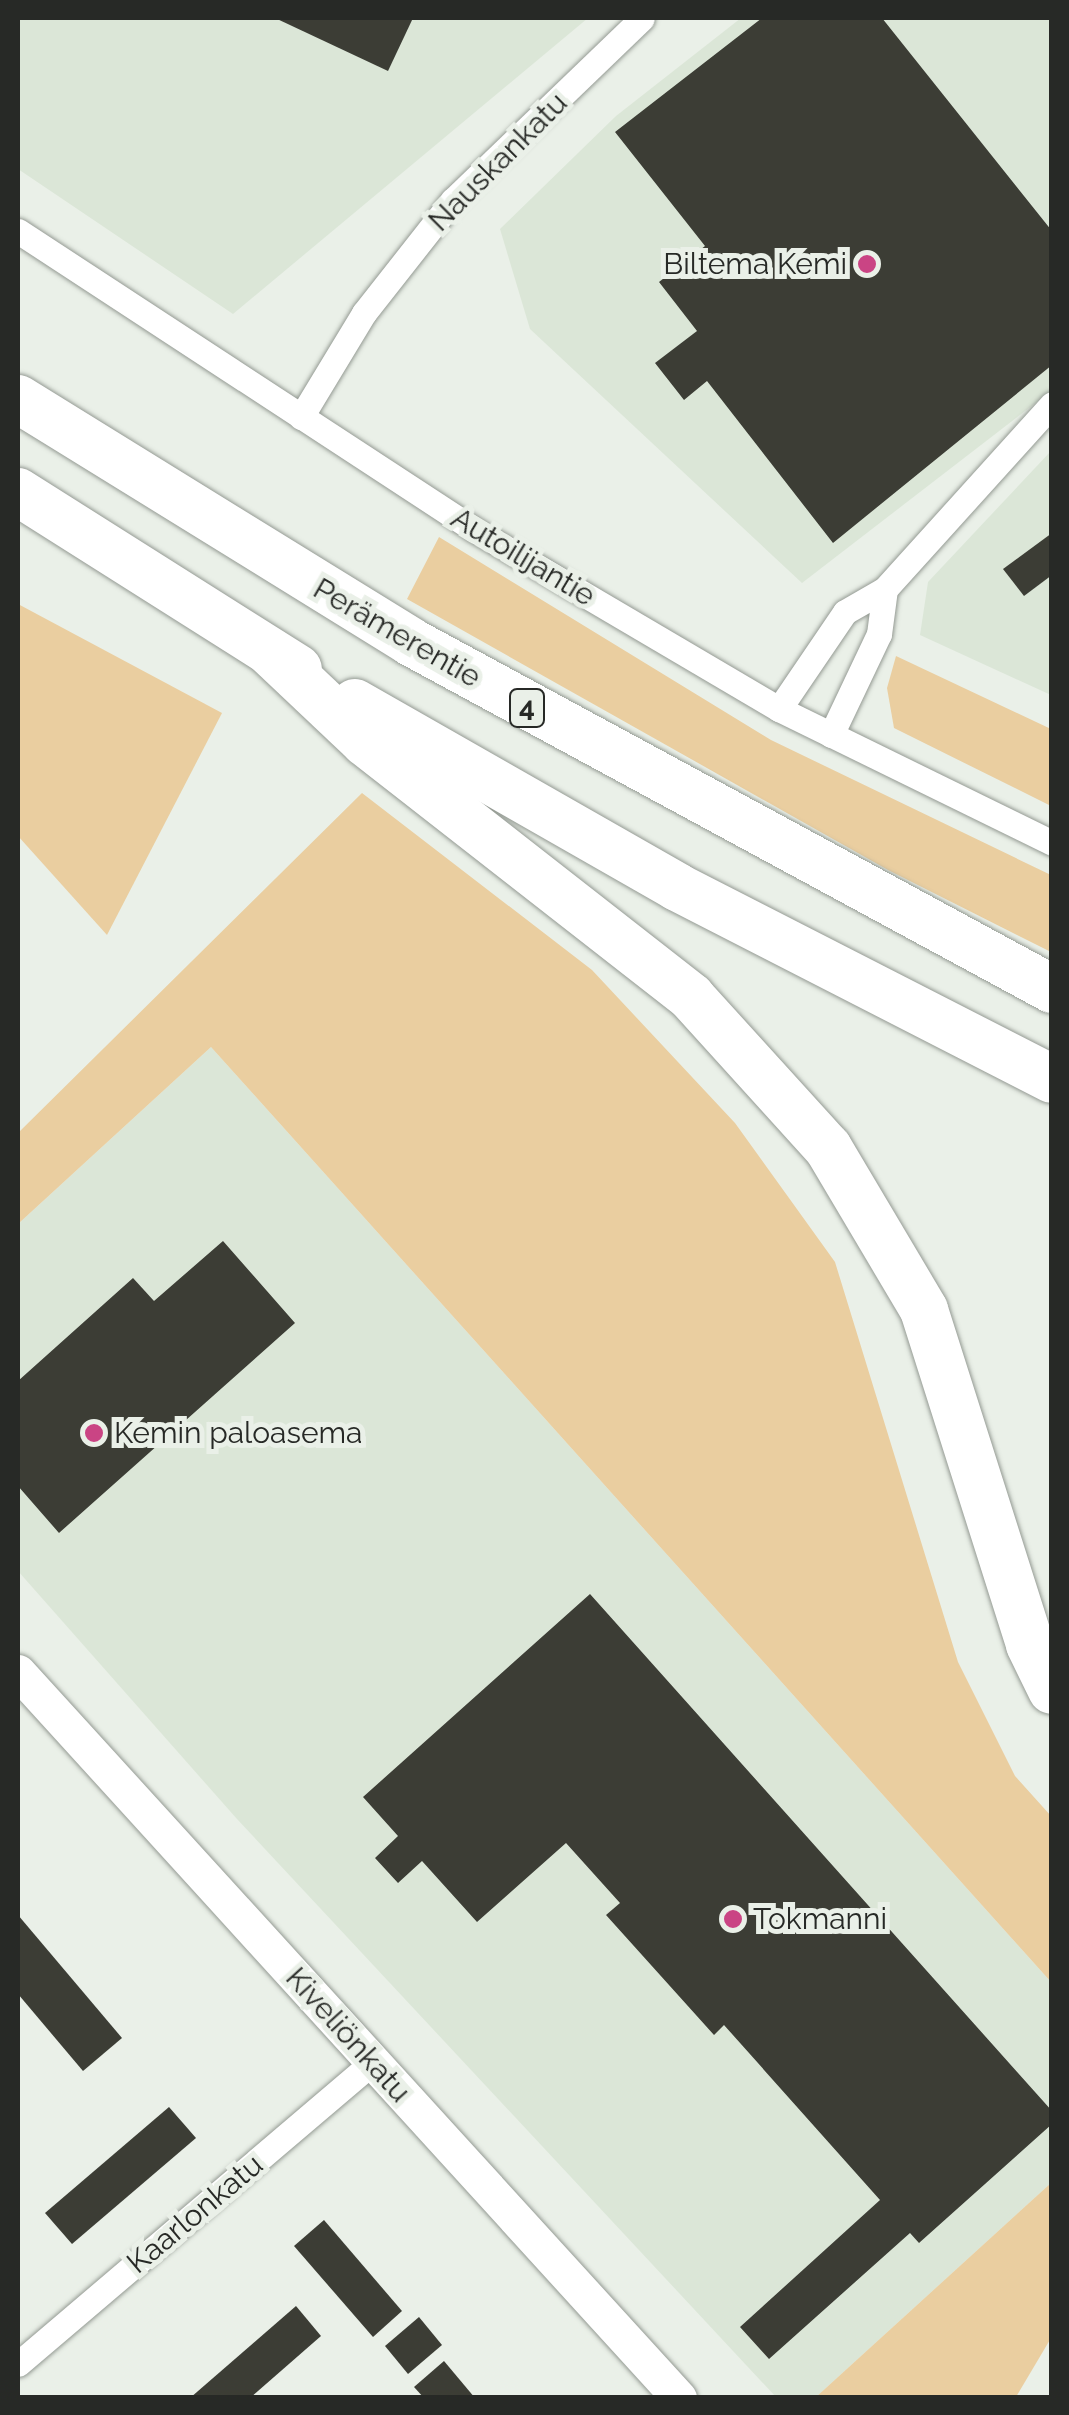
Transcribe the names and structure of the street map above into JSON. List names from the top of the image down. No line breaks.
{"streets":{"highway":["Perämerentie","4"],"main road":["Kiveliönkatu"],"street":["Nauskankatu","Autoilijantie","Kaarlonkatu"]},"crossings":[["Nauskankatu","Autoilijantie"],["Kiveliönkatu","Kaarlonkatu"]],"places":["Biltema Kemi","Kemin paloasema","Tokmanni"]}
